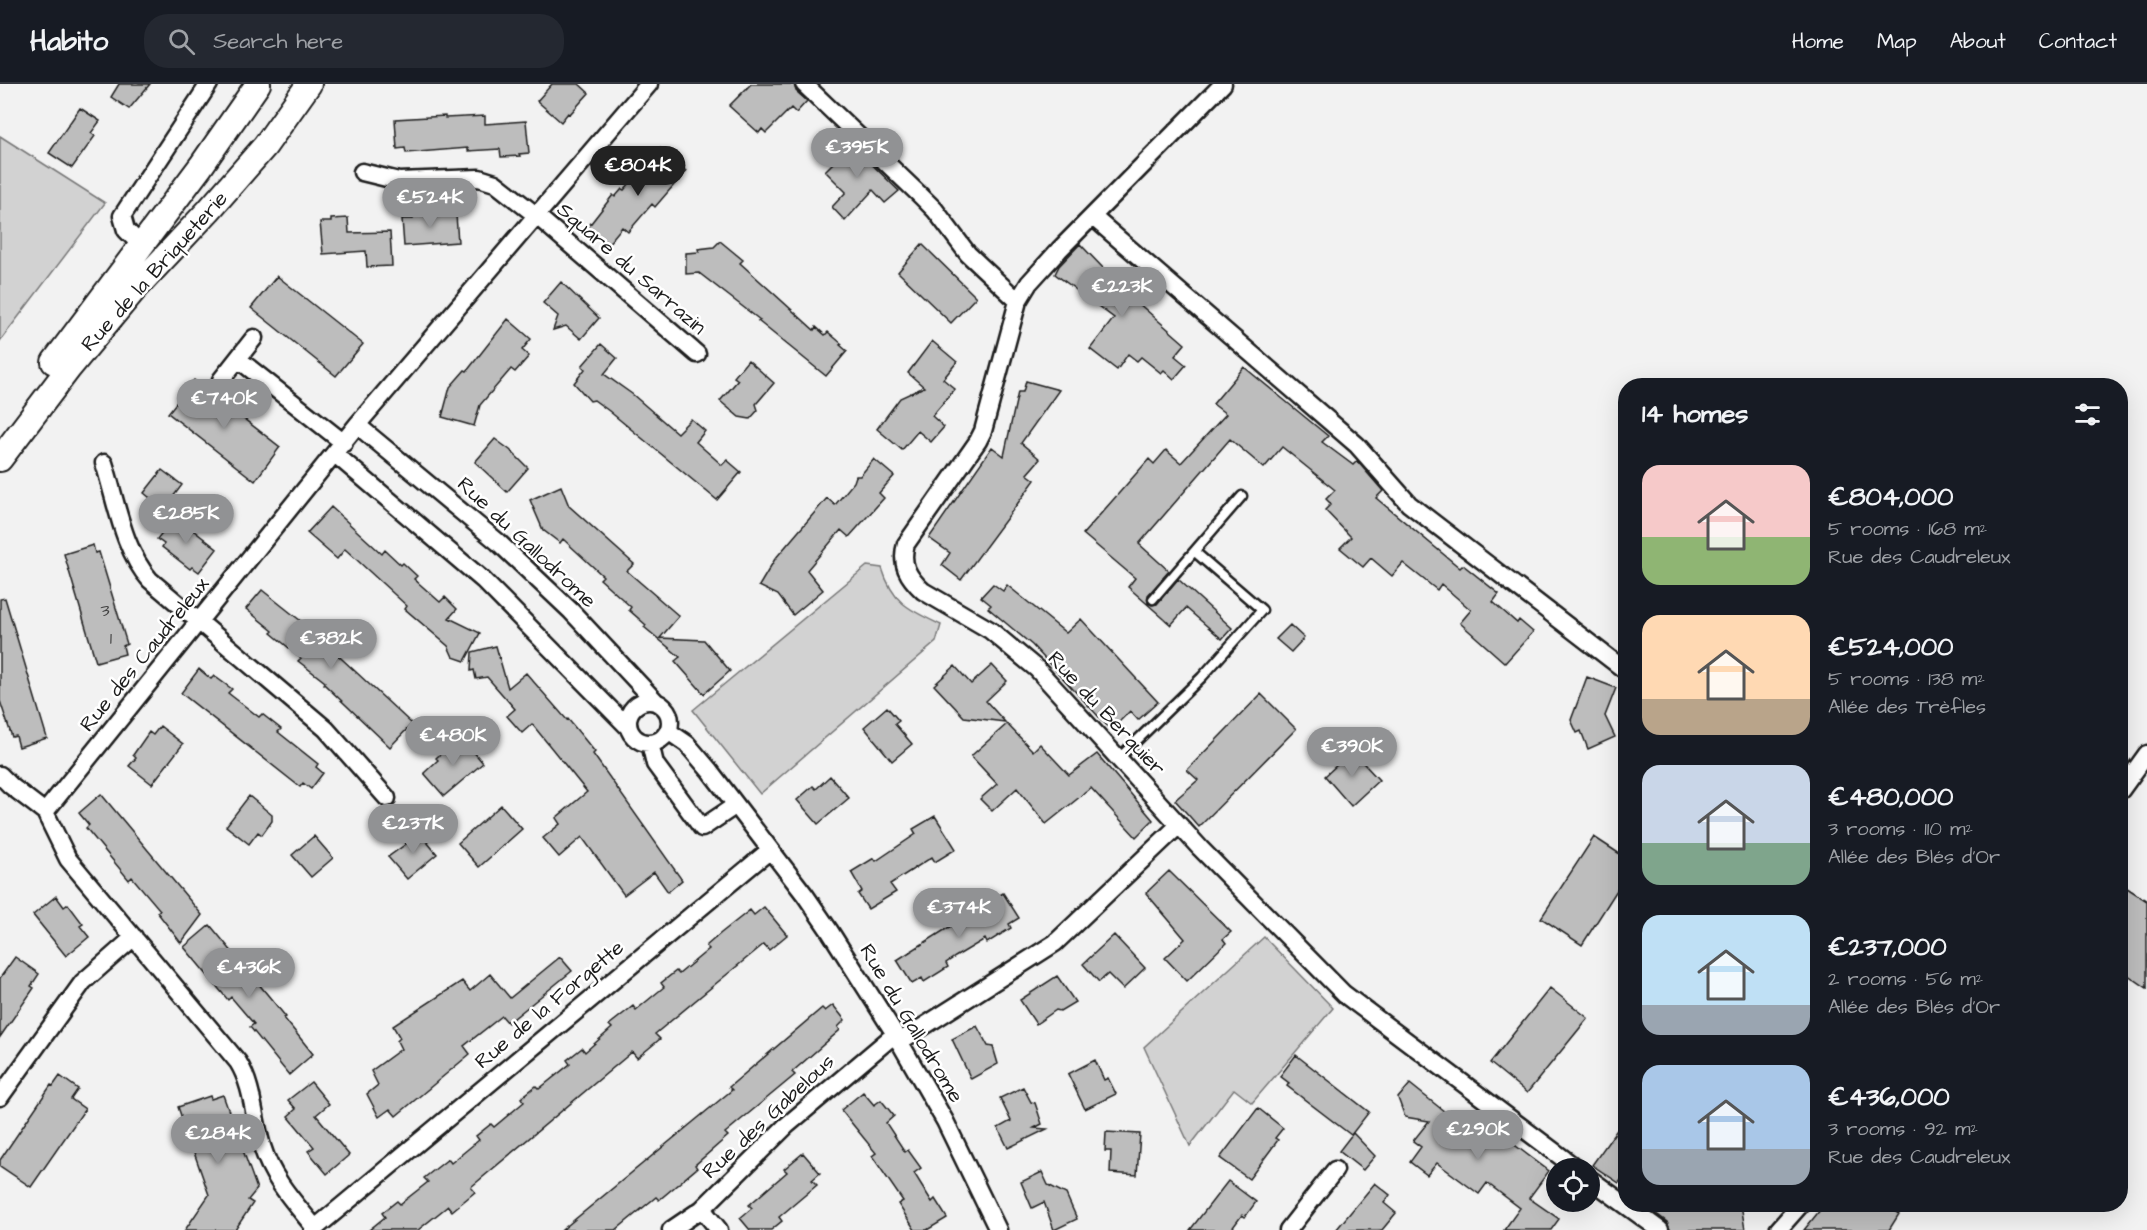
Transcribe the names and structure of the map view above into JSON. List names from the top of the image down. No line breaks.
{"streets":{"street":["Square du Sarrazin","Rue de la Briqueterie","Rue du Gallodrome","Rue des Caudreleux","Rue du Berquier","Rue de la Forgette","Rue des Gabelous"]},"crossings":[["Square du Sarrazin","Rue des Caudreleux"],["Rue du Gallodrome","Rue des Caudreleux"],["Rue du Gallodrome","Rue de la Forgette"],["Rue du Gallodrome","Rue des Gabelous"],["Rue du Berquier","Rue des Gabelous"]],"house_numbers":["3","1"],"page":{"header":"Habito","search":"Search here","nav":["Home","Map","About","Contact"],"price":["€395K","€804K","€524K","€223K","€740K","€285K","€382K","€480K","€390K","€237K","€374K","€436K","€290K","€284K"],"heading":"14 homes","list":[{"name":"€804,000","note":"5 rooms · 168 m² · Rue des Caudreleux"},{"name":"€524,000","note":"5 rooms · 138 m² · Allée des Trèfles"},{"name":"€480,000","note":"3 rooms · 110 m² · Allée des Blés d'Or"},{"name":"€237,000","note":"2 rooms · 56 m² · Allée des Blés d'Or"},{"name":"€436,000","note":"3 rooms · 92 m² · Rue des Caudreleux"}]}}
